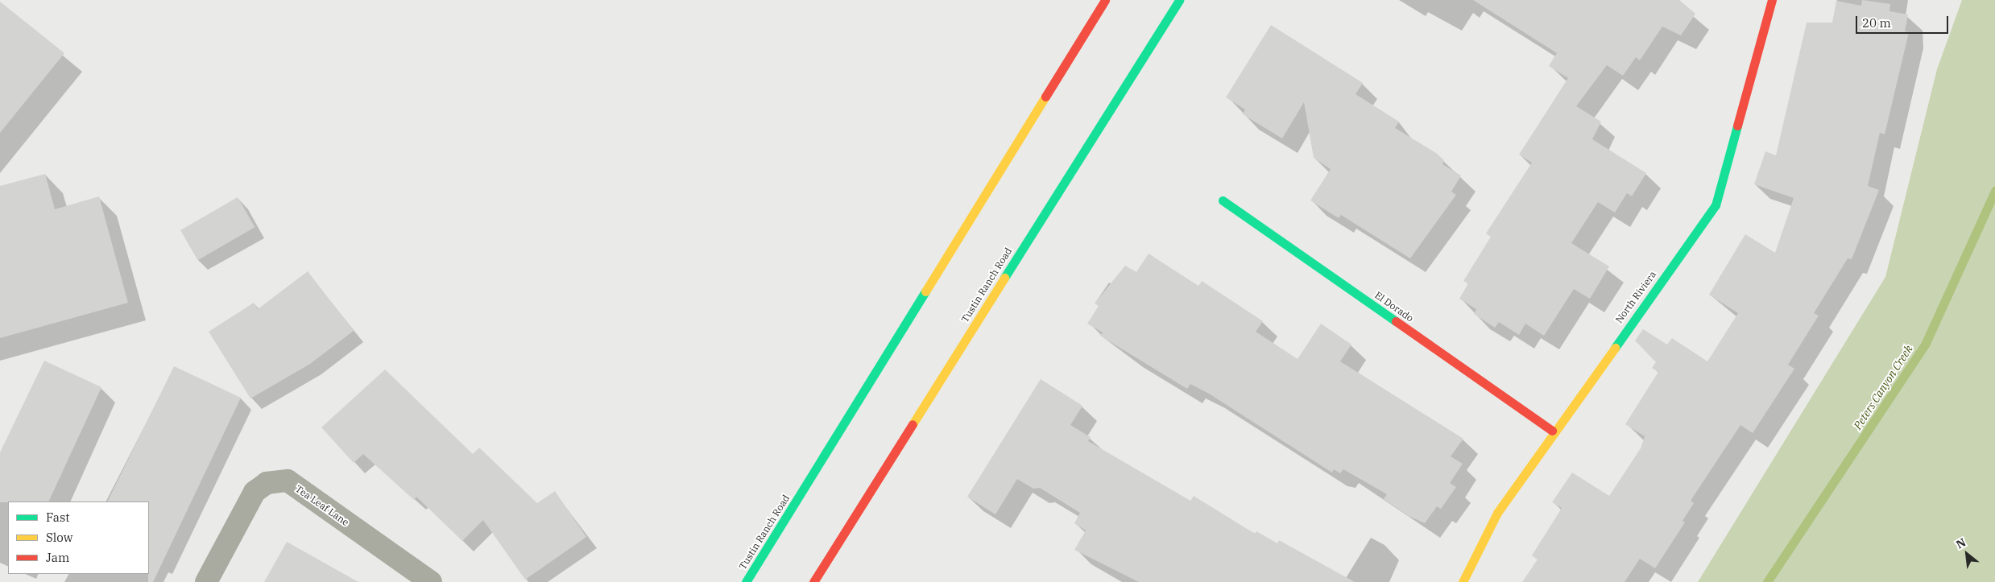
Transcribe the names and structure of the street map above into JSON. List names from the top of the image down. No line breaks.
{"streets":{"main road":["Tustin Ranch Road","North Riviera","El Dorado"],"street":["Tea Leaf Lane"]},"crossings":[["North Riviera","El Dorado"]],"water":["Peters Canyon Creek"],"legend":["Fast","Slow","Jam"],"scale_bar":"20 m","north":"top left"}
